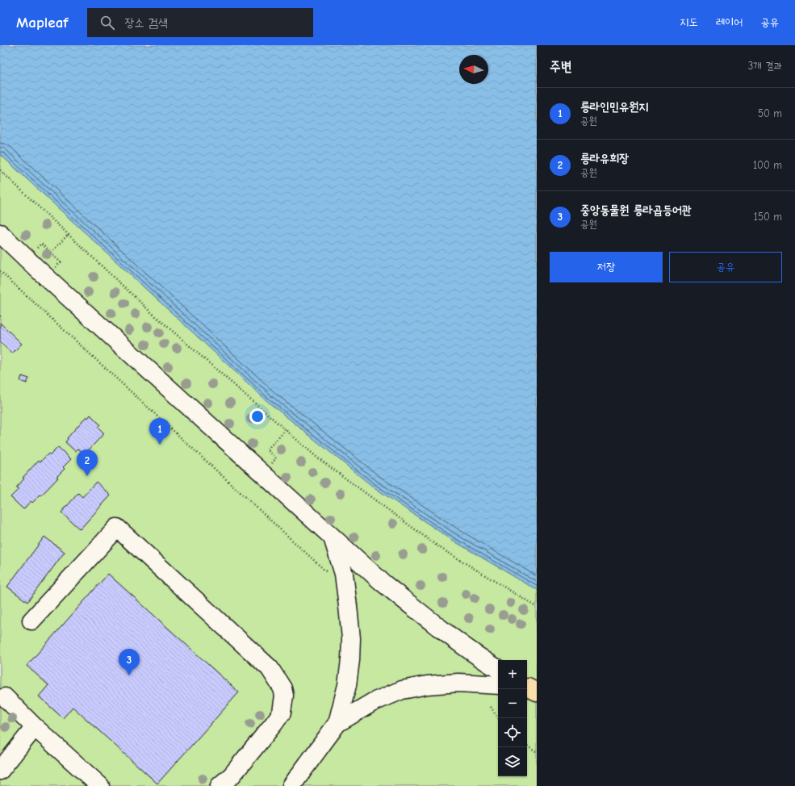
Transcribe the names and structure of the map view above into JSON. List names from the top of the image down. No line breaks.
{"north":"left","page":{"header":"Mapleaf","search":"장소 검색","nav":["지도","레이어","공유"],"heading":["주변","3개 결과"],"list":[{"mark":"1","name":"릉라인민유원지","note":"공원","value":"50 m"},{"mark":"2","name":"릉라유희장","note":"공원","value":"100 m"},{"mark":"3","name":"중앙동물원 릉라곱등어관","note":"공원","value":"150 m"}],"buttons":["저장","공유"],"pins":["1","2","3"],"map_buttons":["+","−"]}}
